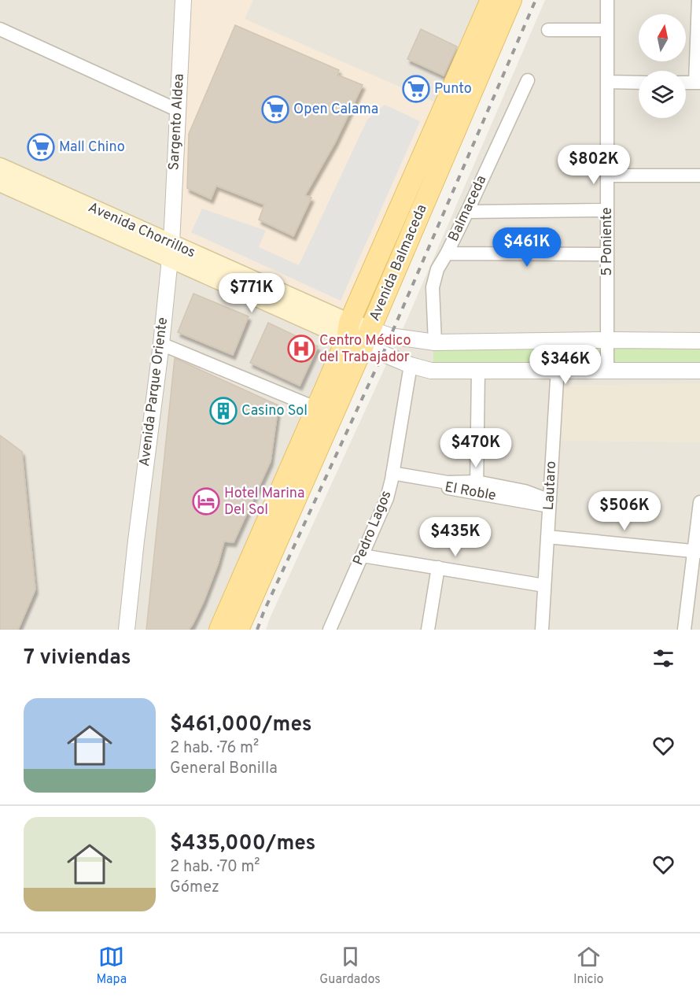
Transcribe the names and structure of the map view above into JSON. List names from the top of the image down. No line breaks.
{"streets":{"main road":["Avenida Chorrillos","Avenida Balmaceda"],"street":["Sargento Aldea","Balmaceda","5 Poniente","Avenida Parque Oriente","Lautaro","El Roble","Pedro Lagos"]},"crossings":[["Sargento Aldea","Avenida Chorrillos"],["Sargento Aldea","Avenida Parque Oriente"],["Avenida Chorrillos","Avenida Parque Oriente"],["Lautaro","El Roble"],["El Roble","Pedro Lagos"]],"places":{"supermarket":["Punto","Open Calama","Mall Chino"],"hospital":["Centro Médico del Trabajador"],"building":["Casino Sol"],"hotel":["Hotel Marina Del Sol"]},"north":"top","page":{"price":["$802K","$461K","$771K","$346K","$470K","$506K","$435K"],"heading":"7 viviendas","list":[{"name":"$461,000/mes","note":"2 hab. · 76 m² · General Bonilla"},{"name":"$435,000/mes","note":"2 hab. · 70 m² · Gómez"}],"tabs":["Mapa","Guardados","Inicio"]}}
